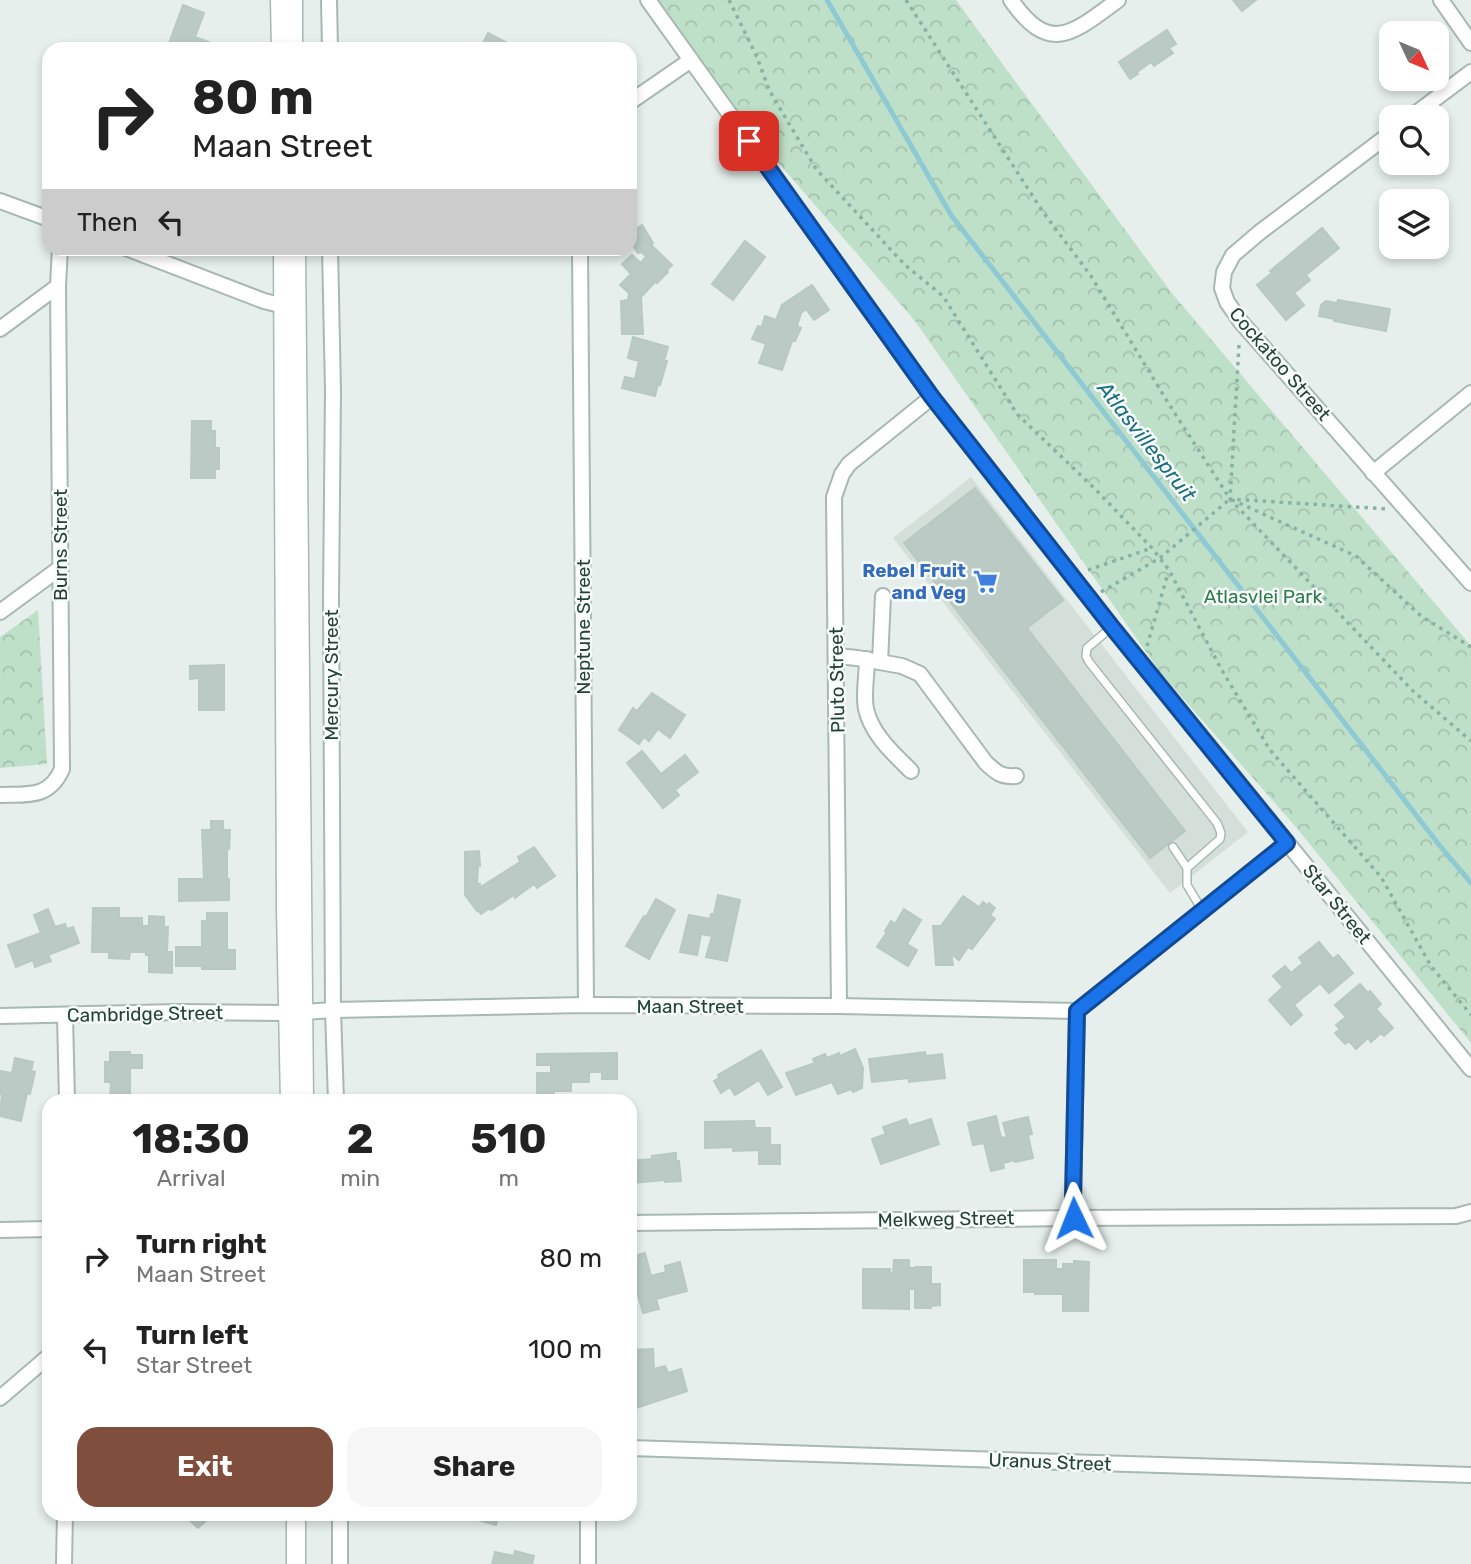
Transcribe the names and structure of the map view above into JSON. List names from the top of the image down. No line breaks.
{"streets":{"street":["Cockatoo Street","Burns Street","Neptune Street","Mercury Street","Pluto Street","Star Street","Maan Street","Cambridge Street","Melkweg Street","Uranus Street"]},"crossings":[["Neptune Street","Maan Street"],["Mercury Street","Maan Street"],["Pluto Street","Star Street"],["Pluto Street","Maan Street"],["Maan Street","Cambridge Street"]],"water":["Atlasvillespruit"],"parks":["Atlasvlei Park"],"places":{"supermarket":["Rebel Fruit and Veg"]},"north":"bottom right","page":{"turn":["80 m","Maan Street"],"then":"Then","eta":["18:30","Arrival","2","min","510","m"],"list":[{"name":"Turn right","note":"Maan Street","value":"80 m"},{"name":"Turn left","note":"Star Street","value":"100 m"}],"buttons":["Exit","Share"]}}
